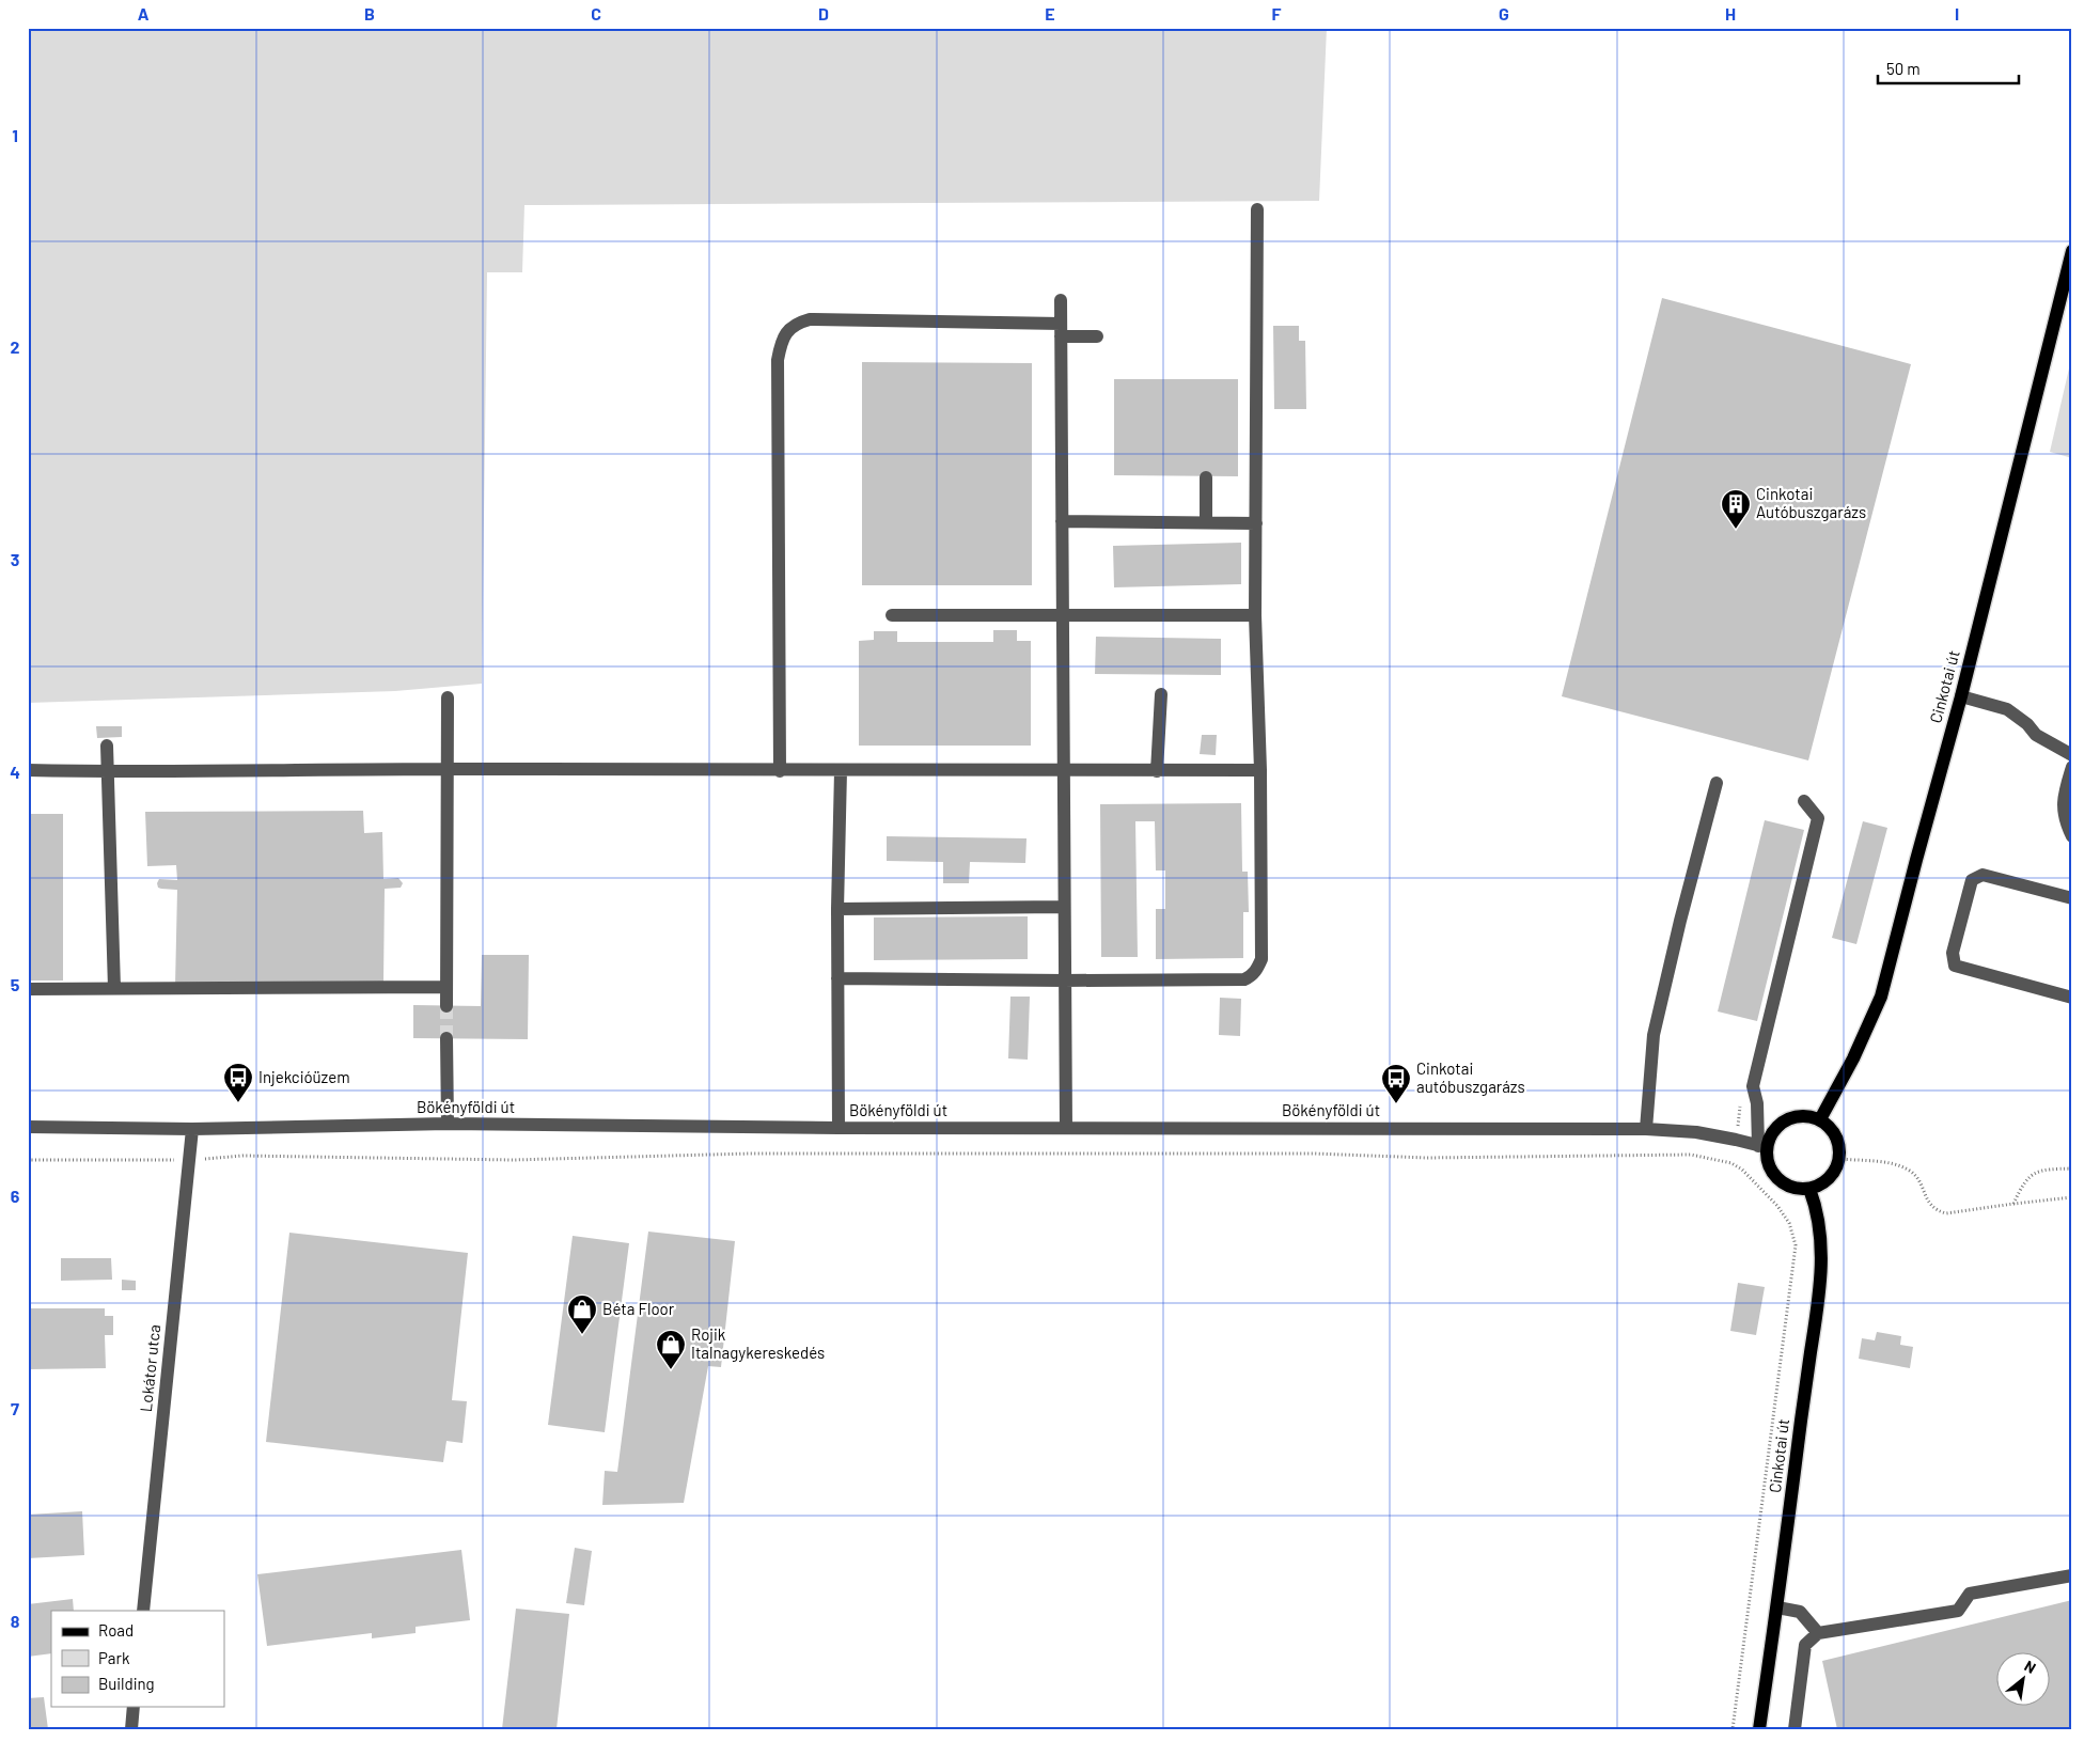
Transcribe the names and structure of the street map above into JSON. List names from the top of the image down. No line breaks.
{"streets":{"main road":["Cinkotai út"],"street":["Bökényföldi út","Lokátor utca"]},"crossings":[["Cinkotai út","Bökényföldi út"],["Bökényföldi út","Lokátor utca"]],"places":{"building":["Cinkotai Autóbuszgarázs"],"bus stop":["Injekcióüzem","Cinkotai autóbuszgarázs"],"shop":["Béta Floor","Rojik Italnagykereskedés"]},"legend":["Road","Park","Building"],"scale_bar":"50 m","north":"top right","grid":{"columns":["A","B","C","D","E","F","G","H","I"],"rows":["1","2","3","4","5","6","7","8"]}}
